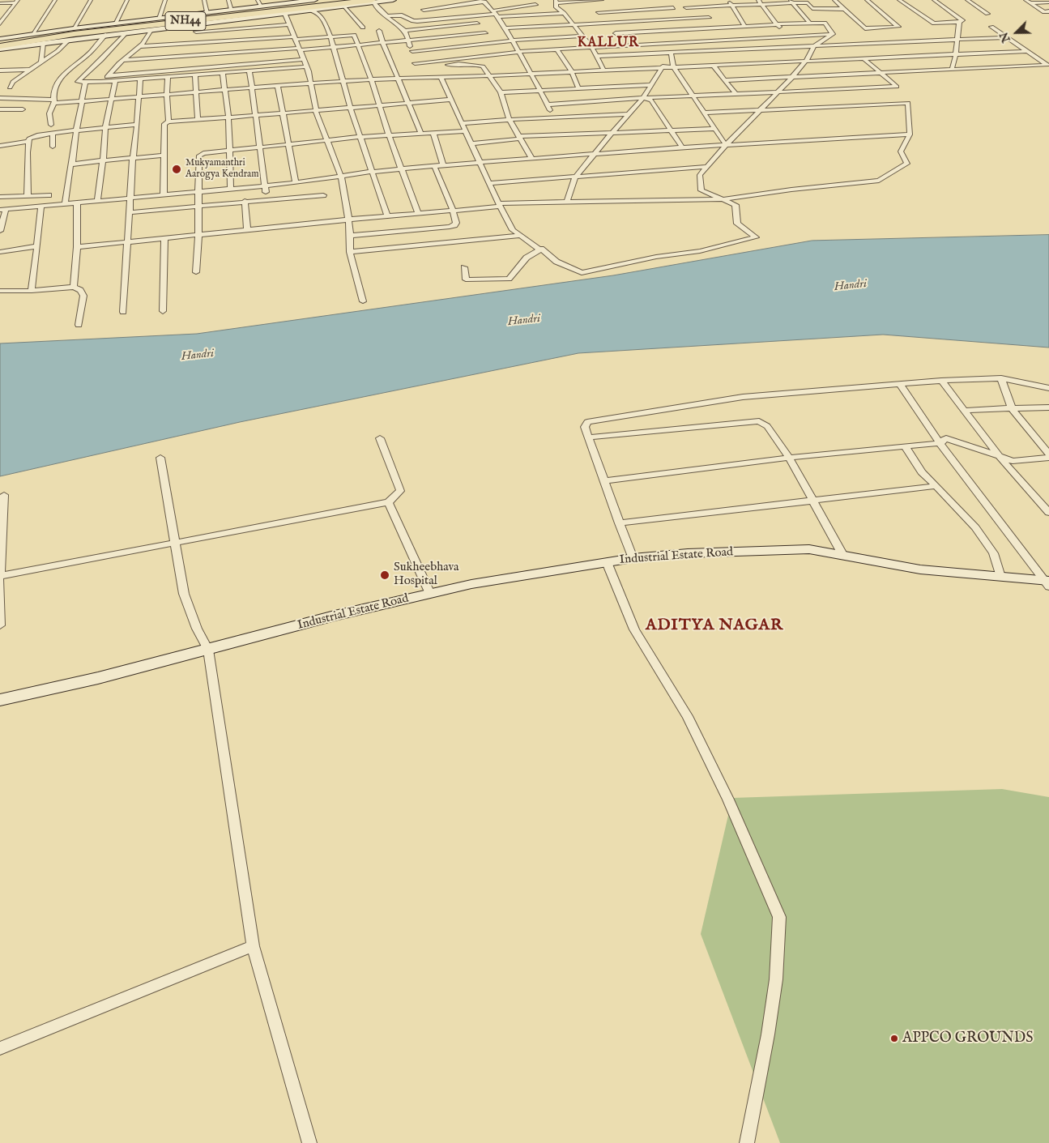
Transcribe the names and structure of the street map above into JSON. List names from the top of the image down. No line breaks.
{"streets":{"highway":["NH44"],"main road":["Industrial Estate Road"]},"districts":["KALLUR","ADITYA NAGAR"],"water":["Handri"],"places":["Mukyamanthri Aarogya Kendram","Sukheebhava Hospital","APPCO GROUNDS"],"north":"bottom left"}
